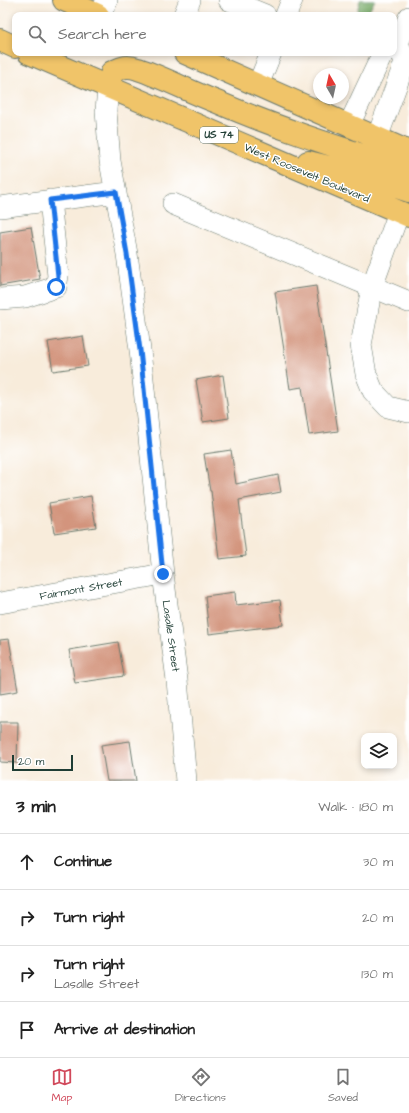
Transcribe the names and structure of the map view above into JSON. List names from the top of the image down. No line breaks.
{"streets":{"highway":["US 74","West Roosevelt Boulevard"],"street":["Fairmont Street","Lasalle Street"]},"crossings":[["West Roosevelt Boulevard","Lasalle Street"],["Fairmont Street","Lasalle Street"]],"scale_bar":"20 m","north":"top","page":{"search":"Search here","scale":"20 m","heading":["3 min","Walk · 180 m"],"list":[["Continue","30 m"],["Turn right","20 m"],["Turn right","Lasalle Street","130 m"],"Arrive at destination"],"nav":["Map","Directions","Saved"]}}
